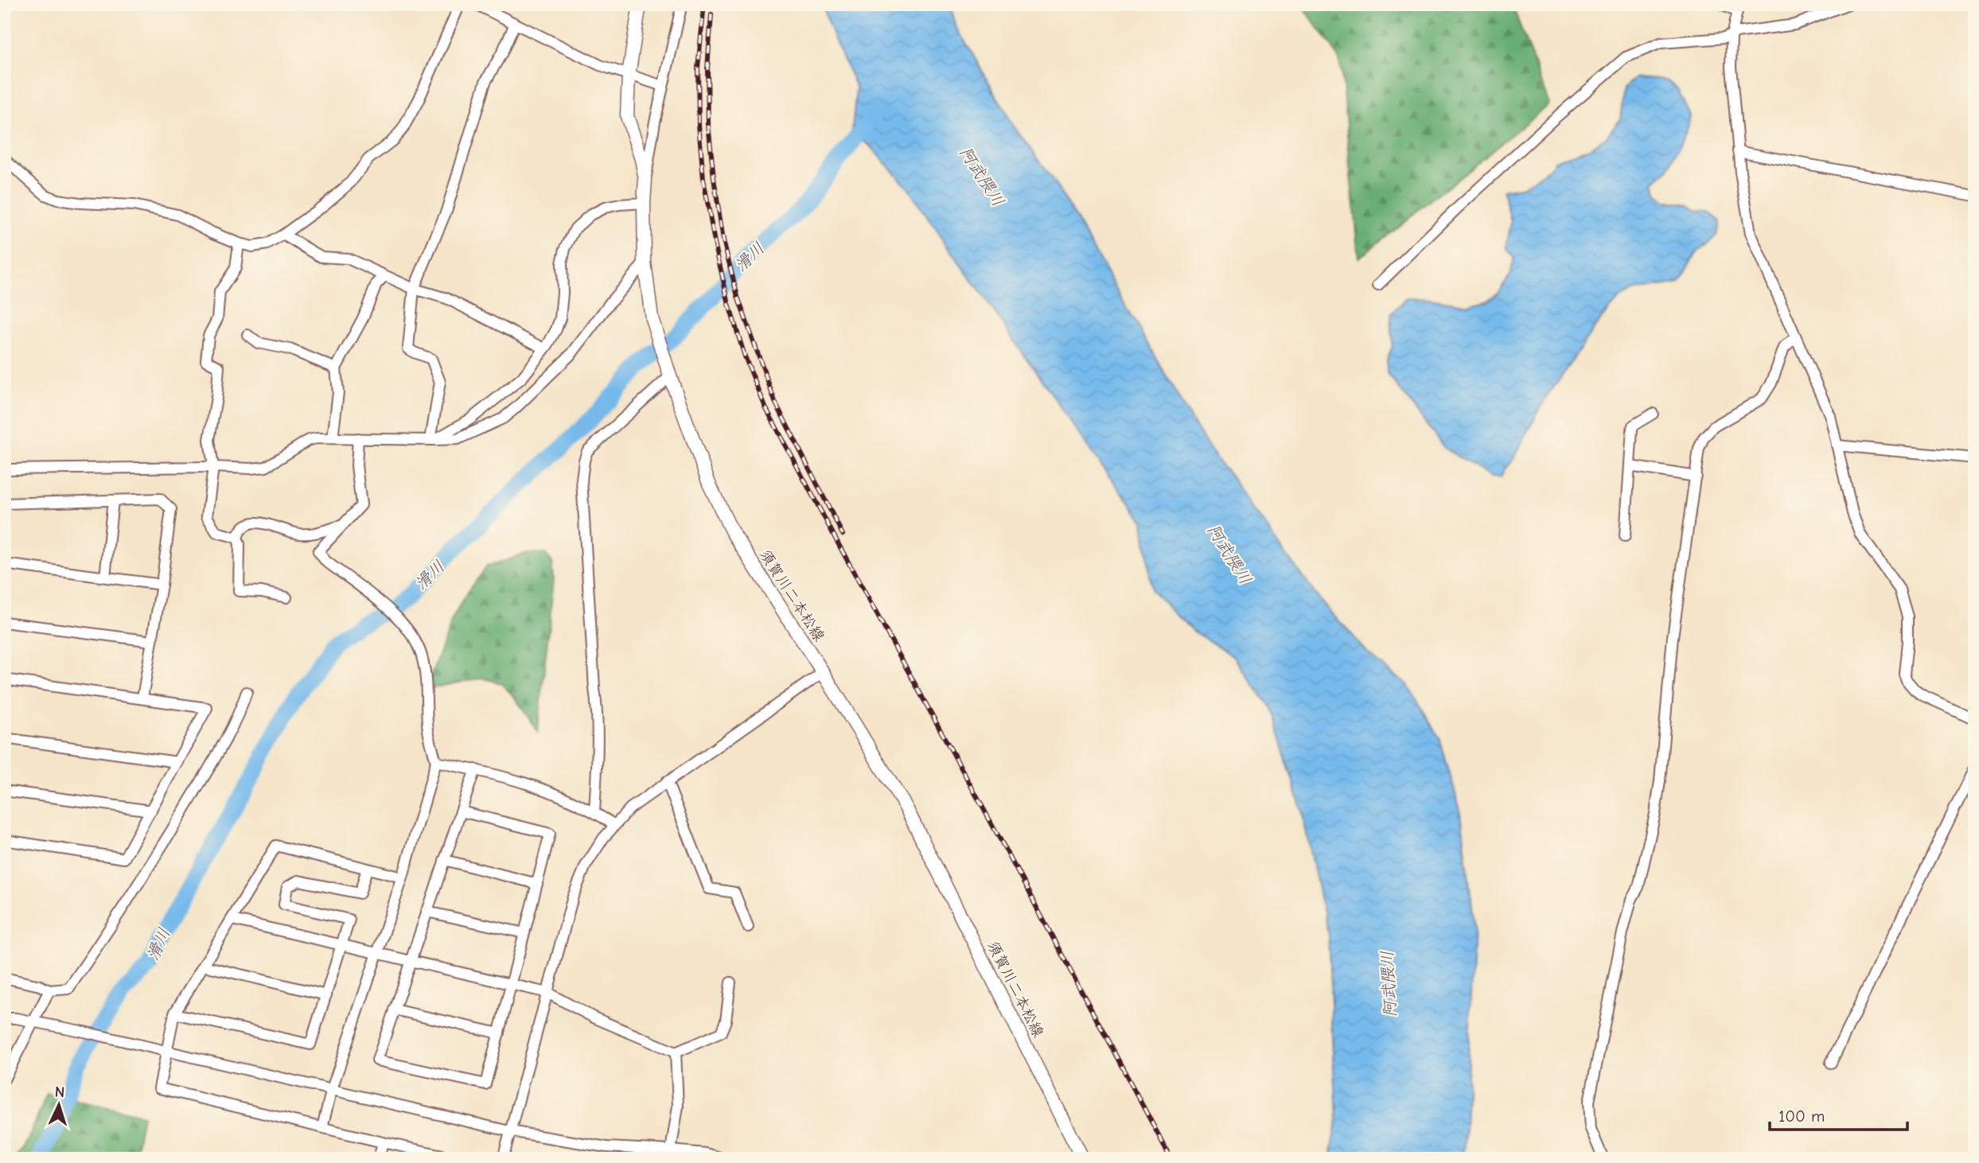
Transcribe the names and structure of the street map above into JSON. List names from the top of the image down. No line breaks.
{"streets":{"main road":["須賀川二本松線"]},"water":["阿武隈川","滑川"],"scale_bar":"100 m","north":"top"}
